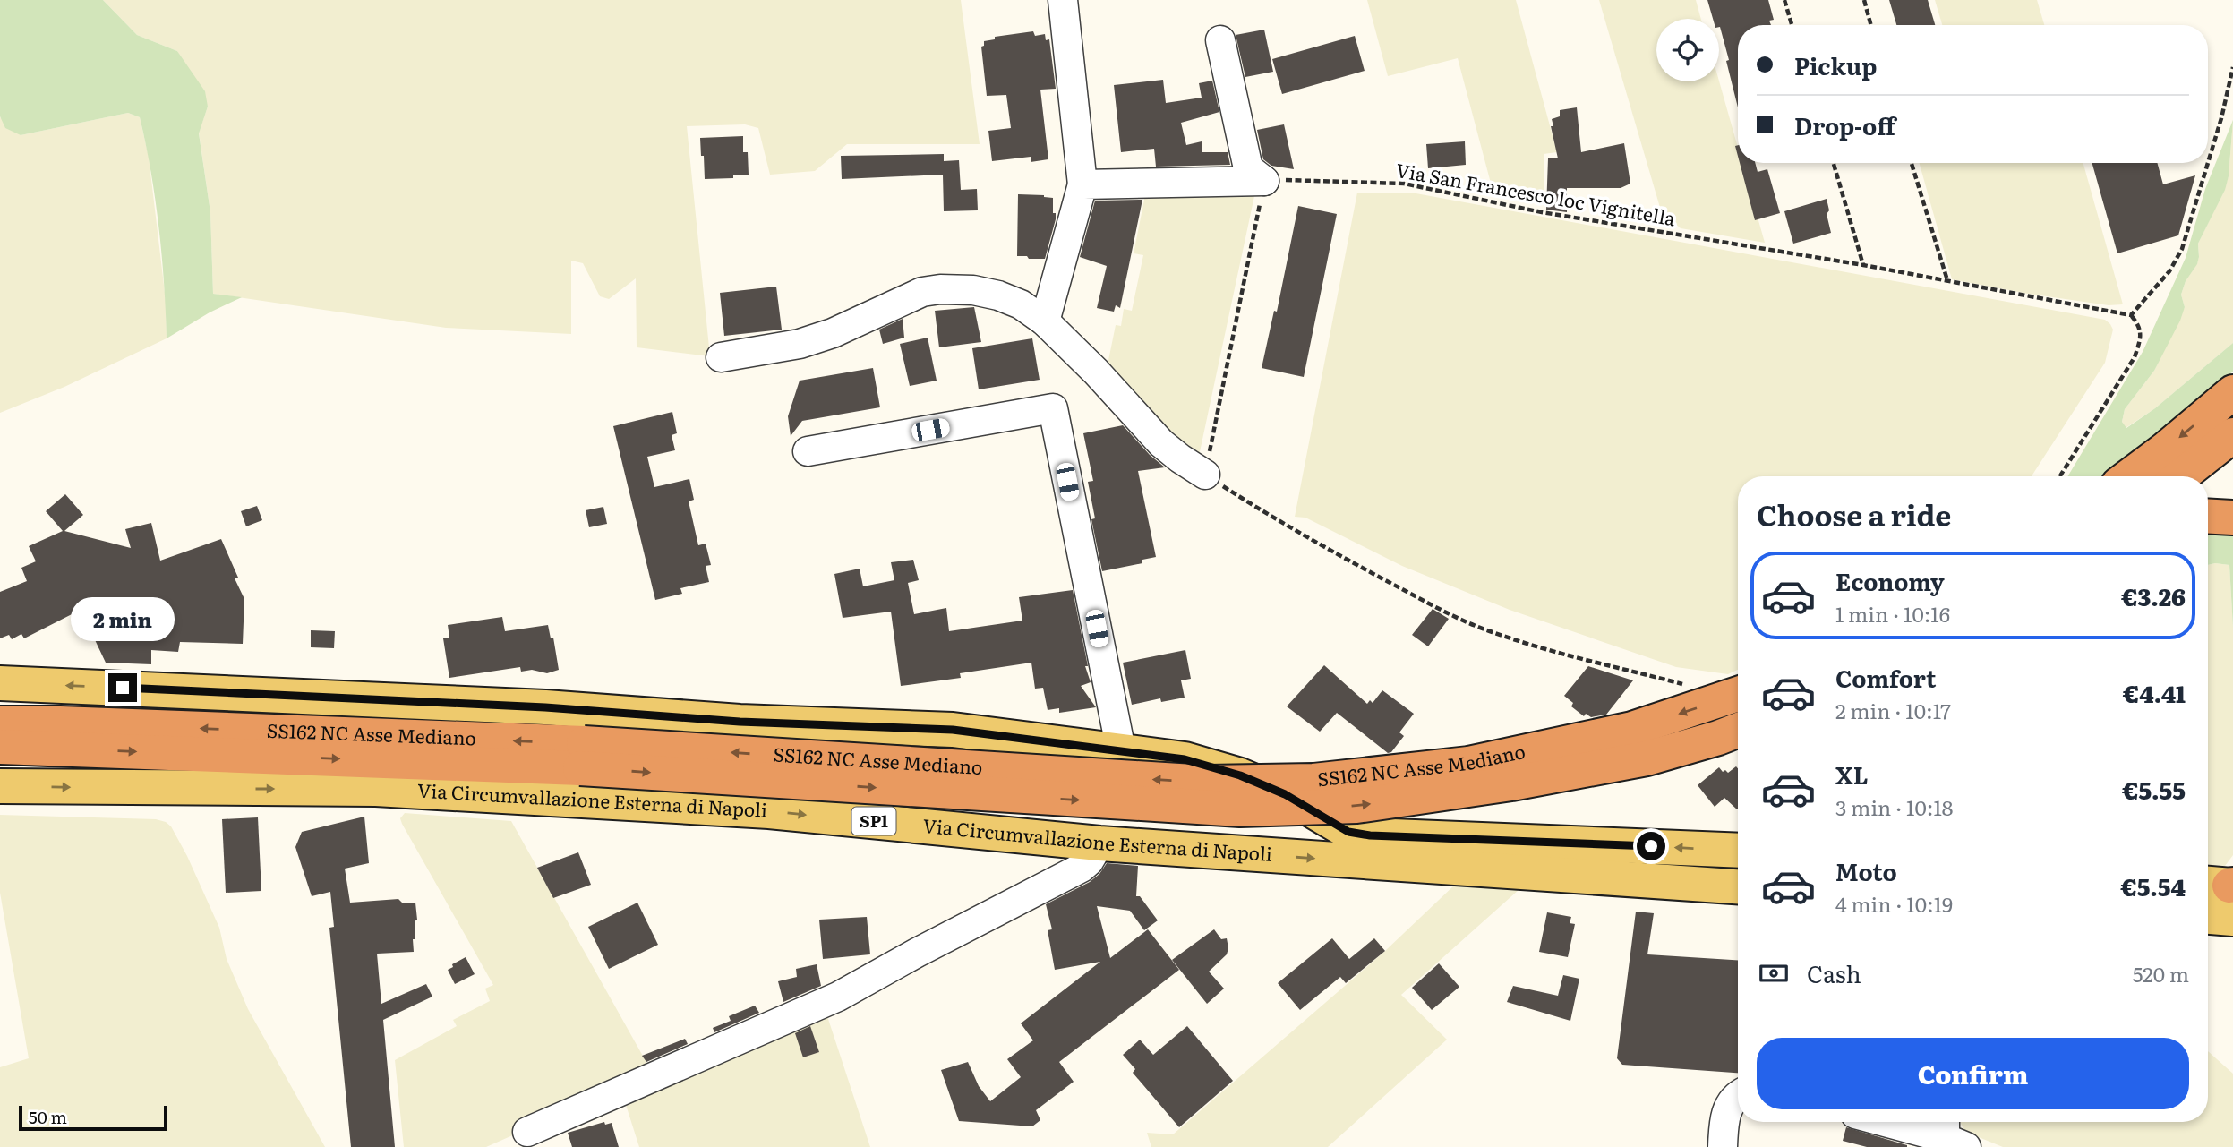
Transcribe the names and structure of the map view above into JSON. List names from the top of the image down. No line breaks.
{"streets":{"highway":["SS162 NC Asse Mediano"],"main road":["Via Circumvallazione Esterna di Napoli","SP1"],"path":["Via San Francesco loc Vignitella"]},"scale_bar":"50 m","page":{"banner":["Pickup","Drop-off"],"heading":"Choose a ride","list":[{"name":"Economy","note":"1 min · 10:16","value":"€3.26"},{"name":"Comfort","note":"2 min · 10:17","value":"€4.41"},{"name":"XL","note":"3 min · 10:18","value":"€5.55"},{"name":"Moto","note":"4 min · 10:19","value":"€5.54"}],"bubble":"2 min","pay":["Cash","520 m"],"buttons":"Confirm","scale":"50 m"}}
